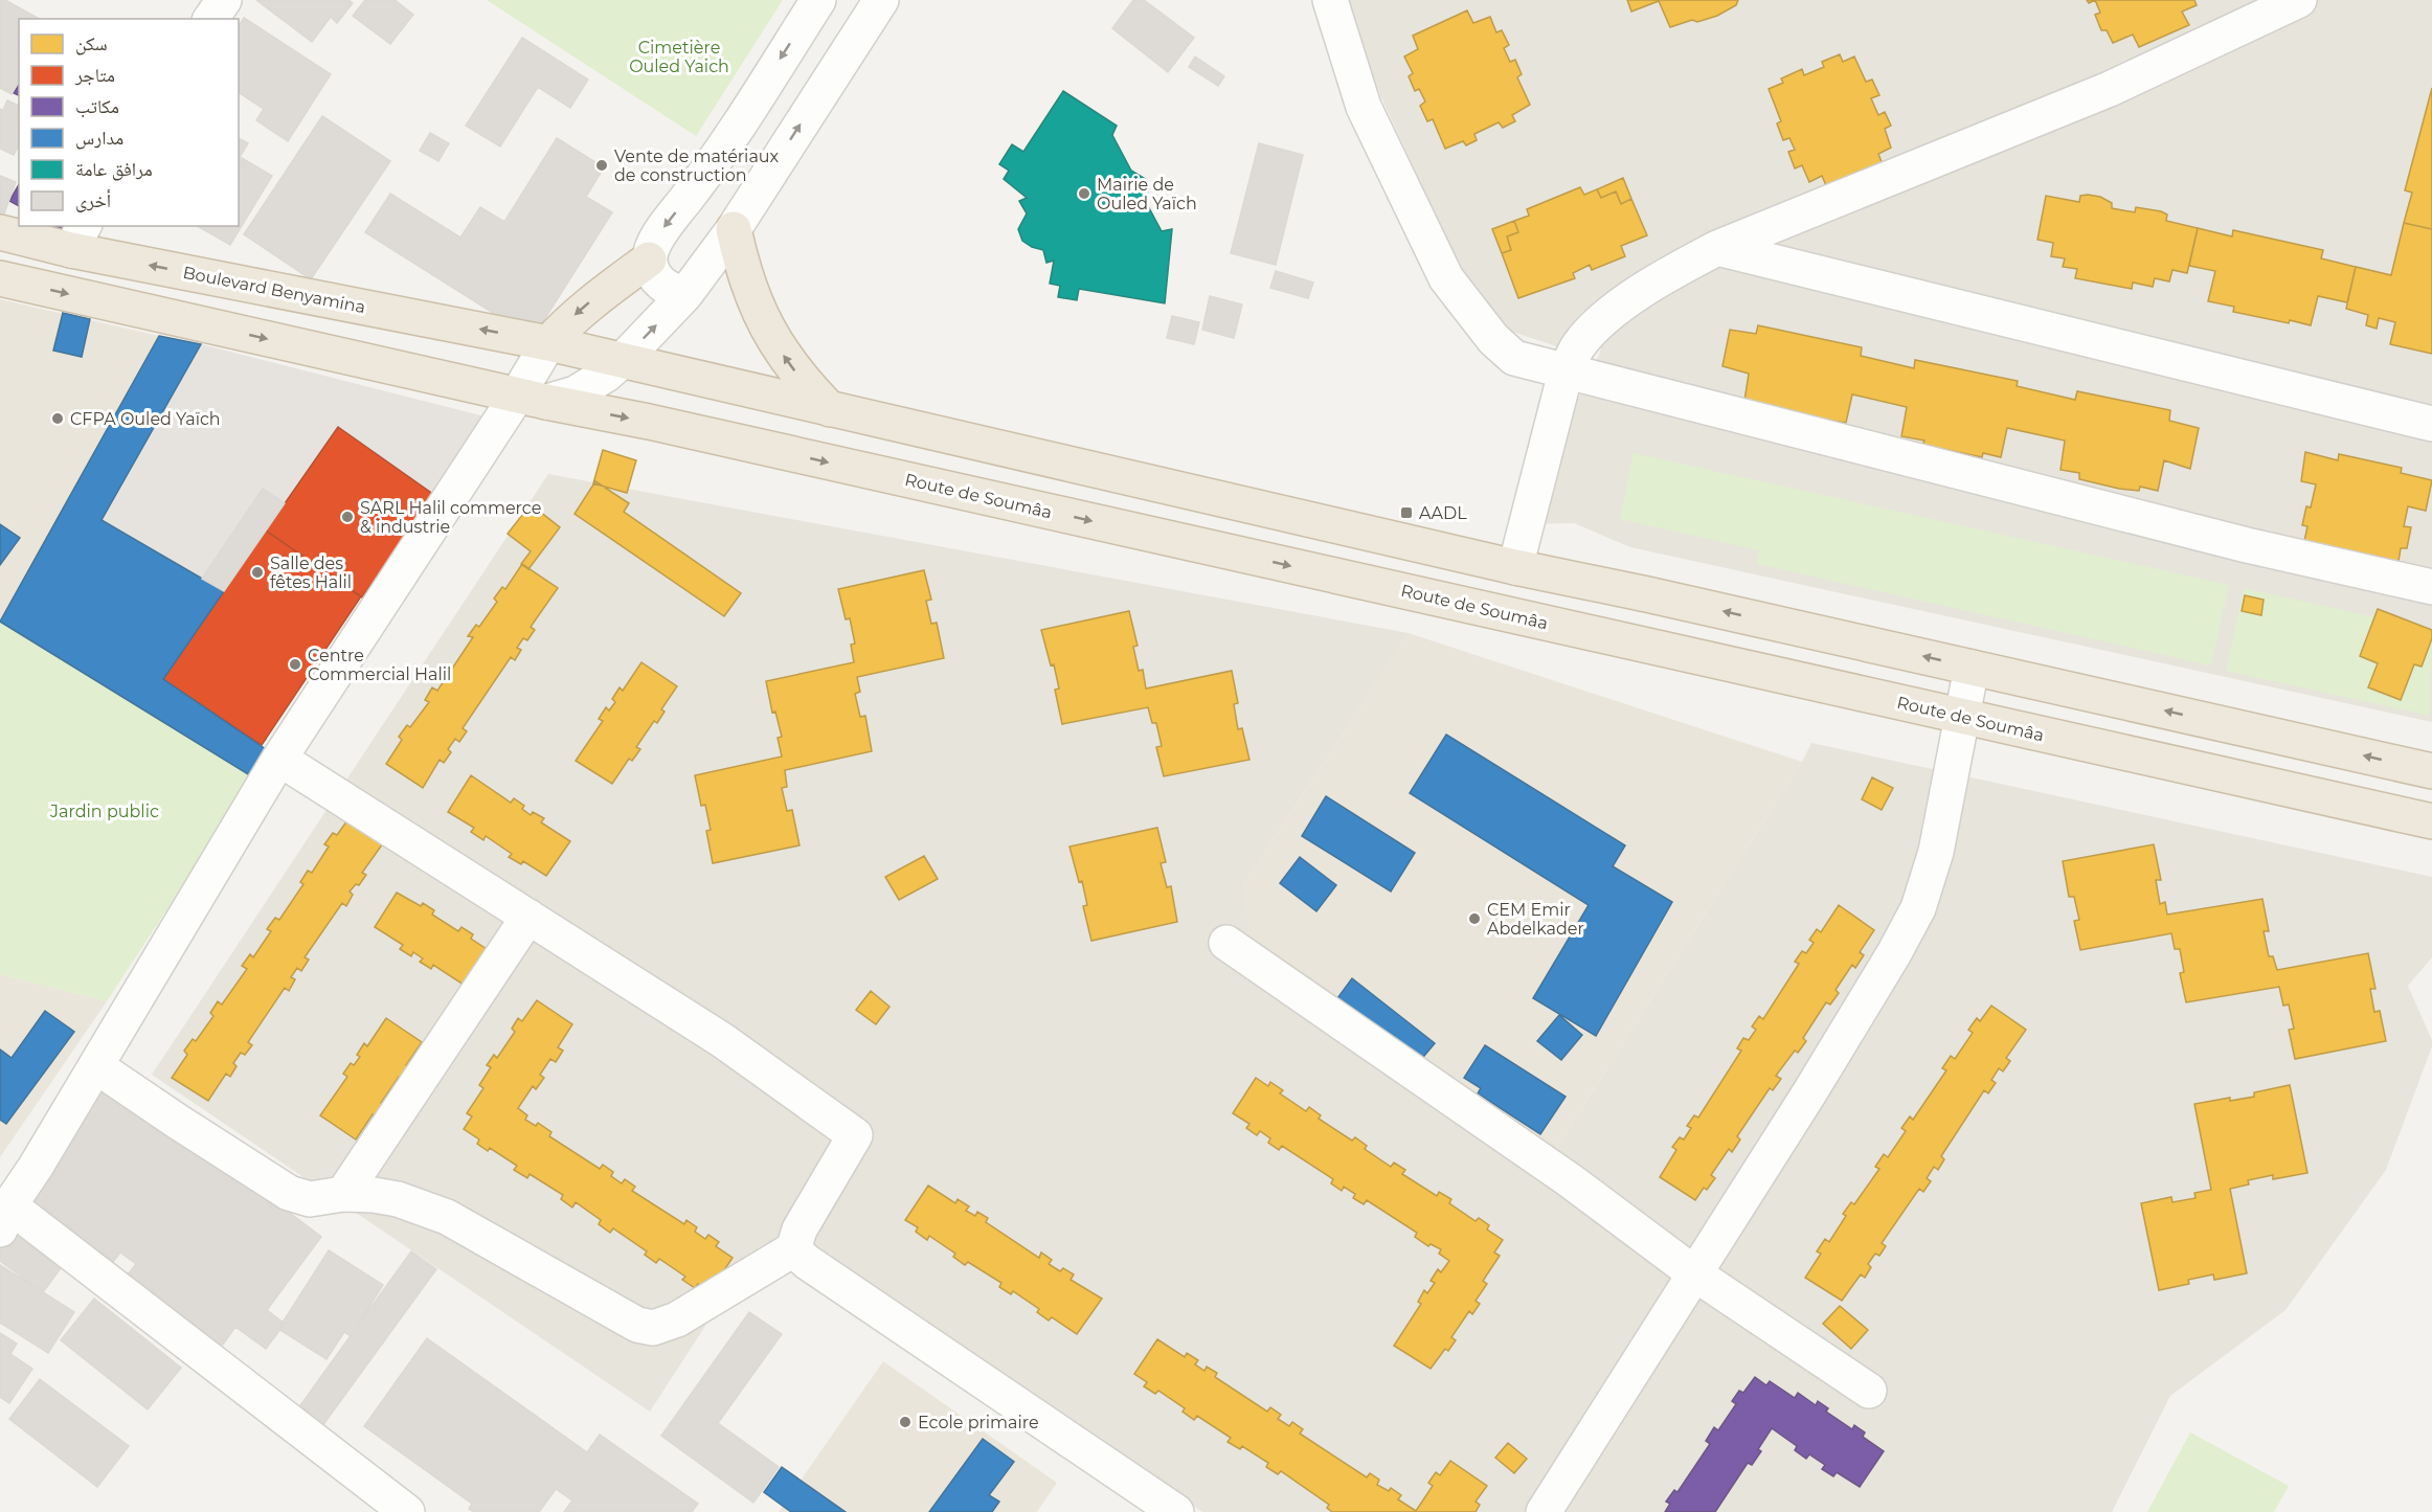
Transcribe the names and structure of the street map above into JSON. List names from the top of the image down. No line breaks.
{"streets":{"highway":["Boulevard Benyamina","Route de Soumâa"]},"parks":["Cimetière Ouled Yaich","Jardin public"],"places":{"other":["Vente de matériaux de construction","Mairie de Ouled Yaïch","CFPA Ouled Yaïch","SARL Halil commerce & industrie","Salle des fêtes Halil","Centre Commercial Halil","CEM Emir Abdelkader","Ecole primaire"],"transit":["AADL"]},"legend":["سكن","متاجر","مكاتب","مدارس","مرافق عامة","أخرى"]}
